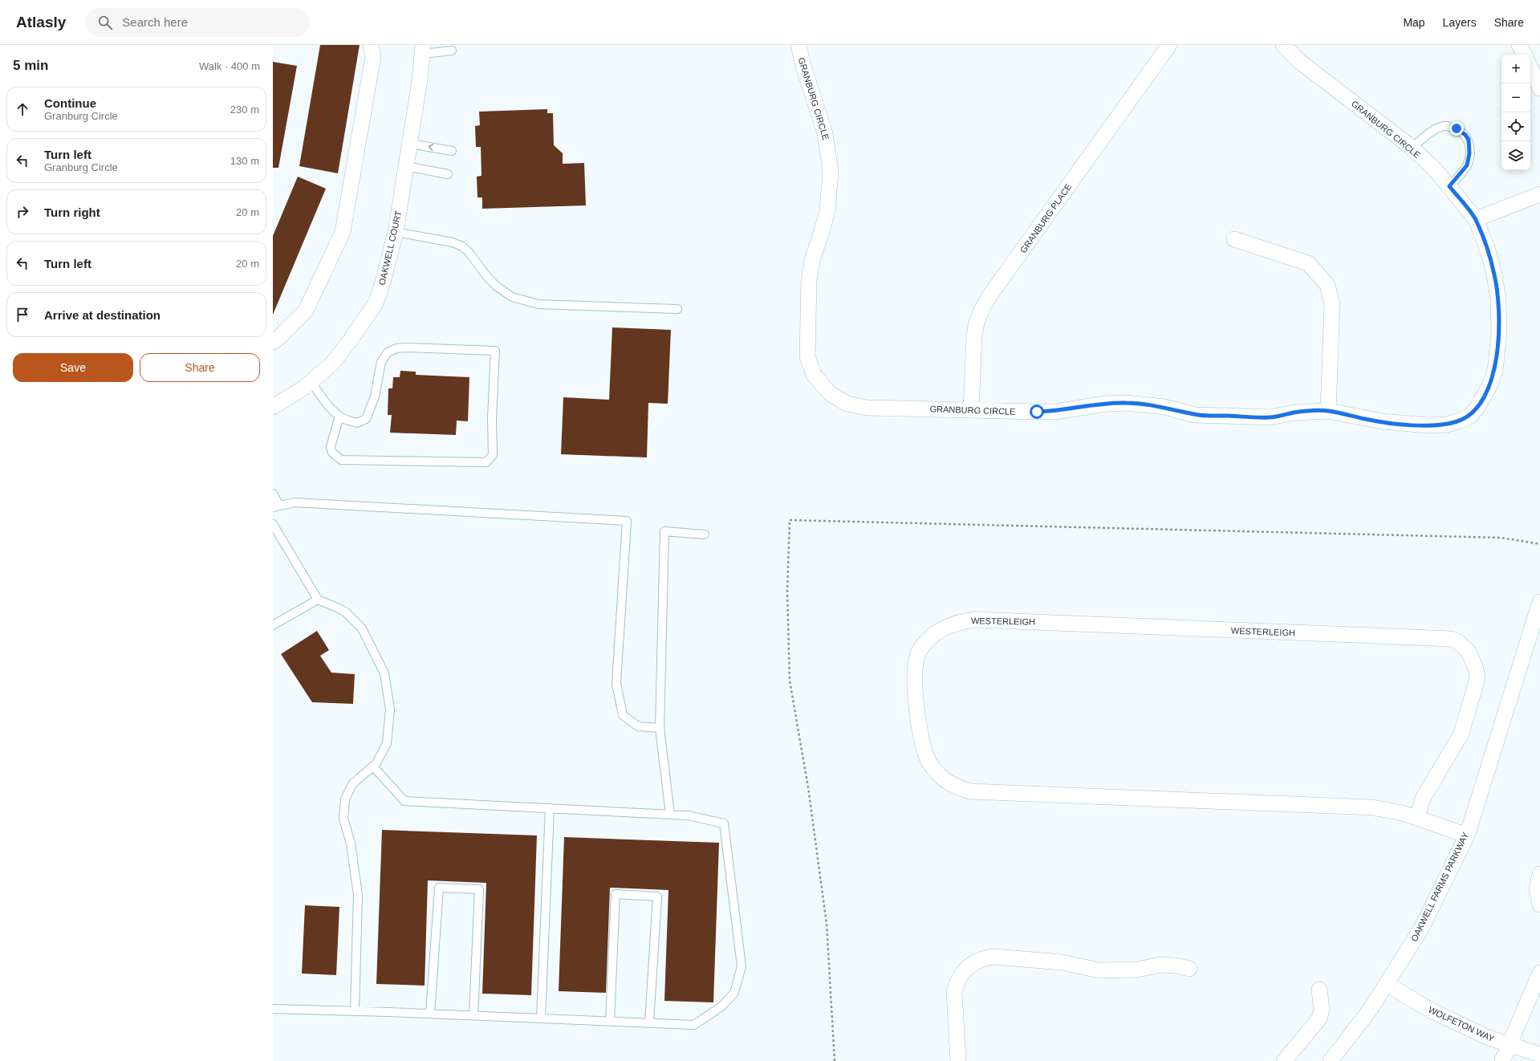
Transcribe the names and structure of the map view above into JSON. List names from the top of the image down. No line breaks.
{"streets":{"street":["GRANBURG CIRCLE","GRANBURG PLACE","OAKWELL COURT","WESTERLEIGH","OAKWELL FARMS PARKWAY","WOLFETON WAY"]},"crossings":[["GRANBURG CIRCLE","GRANBURG PLACE"],["WESTERLEIGH","OAKWELL FARMS PARKWAY"],["OAKWELL FARMS PARKWAY","WOLFETON WAY"]],"page":{"header":"Atlasly","search":"Search here","nav":["Map","Layers","Share"],"heading":["5 min","Walk · 400 m"],"map_buttons":["+","−"],"list":[["Continue","Granburg Circle","230 m"],["Turn left","Granburg Circle","130 m"],["Turn right","20 m"],["Turn left","20 m"],"Arrive at destination"],"buttons":["Save","Share"]}}
